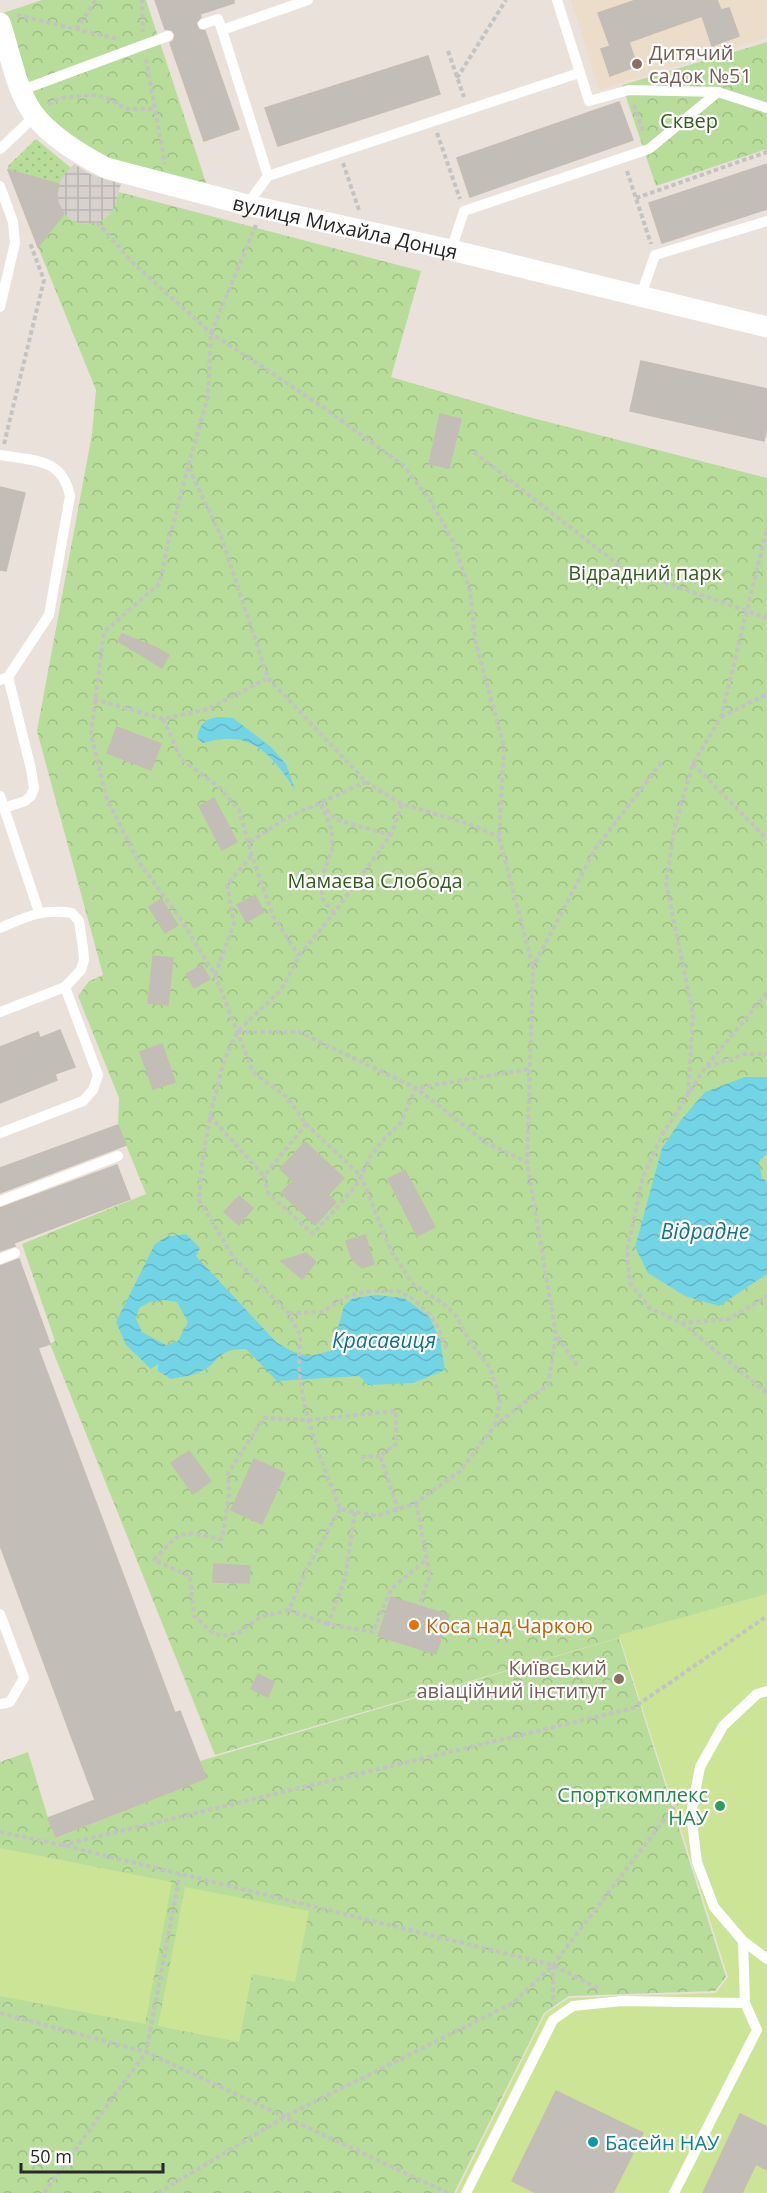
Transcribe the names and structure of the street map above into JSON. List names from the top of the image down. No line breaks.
{"streets":{"street":["вулиця Михайла Донця"]},"water":["Відрадне","Красавиця"],"parks":["Сквер","Відрадний парк","Мамаєва Слобода"],"places":["Дитячий садок №51","Коса над Чаркою","Київський авіаційний інститут","Спорткомплекс НАУ","Басейн НАУ"],"scale_bar":"50 m"}
